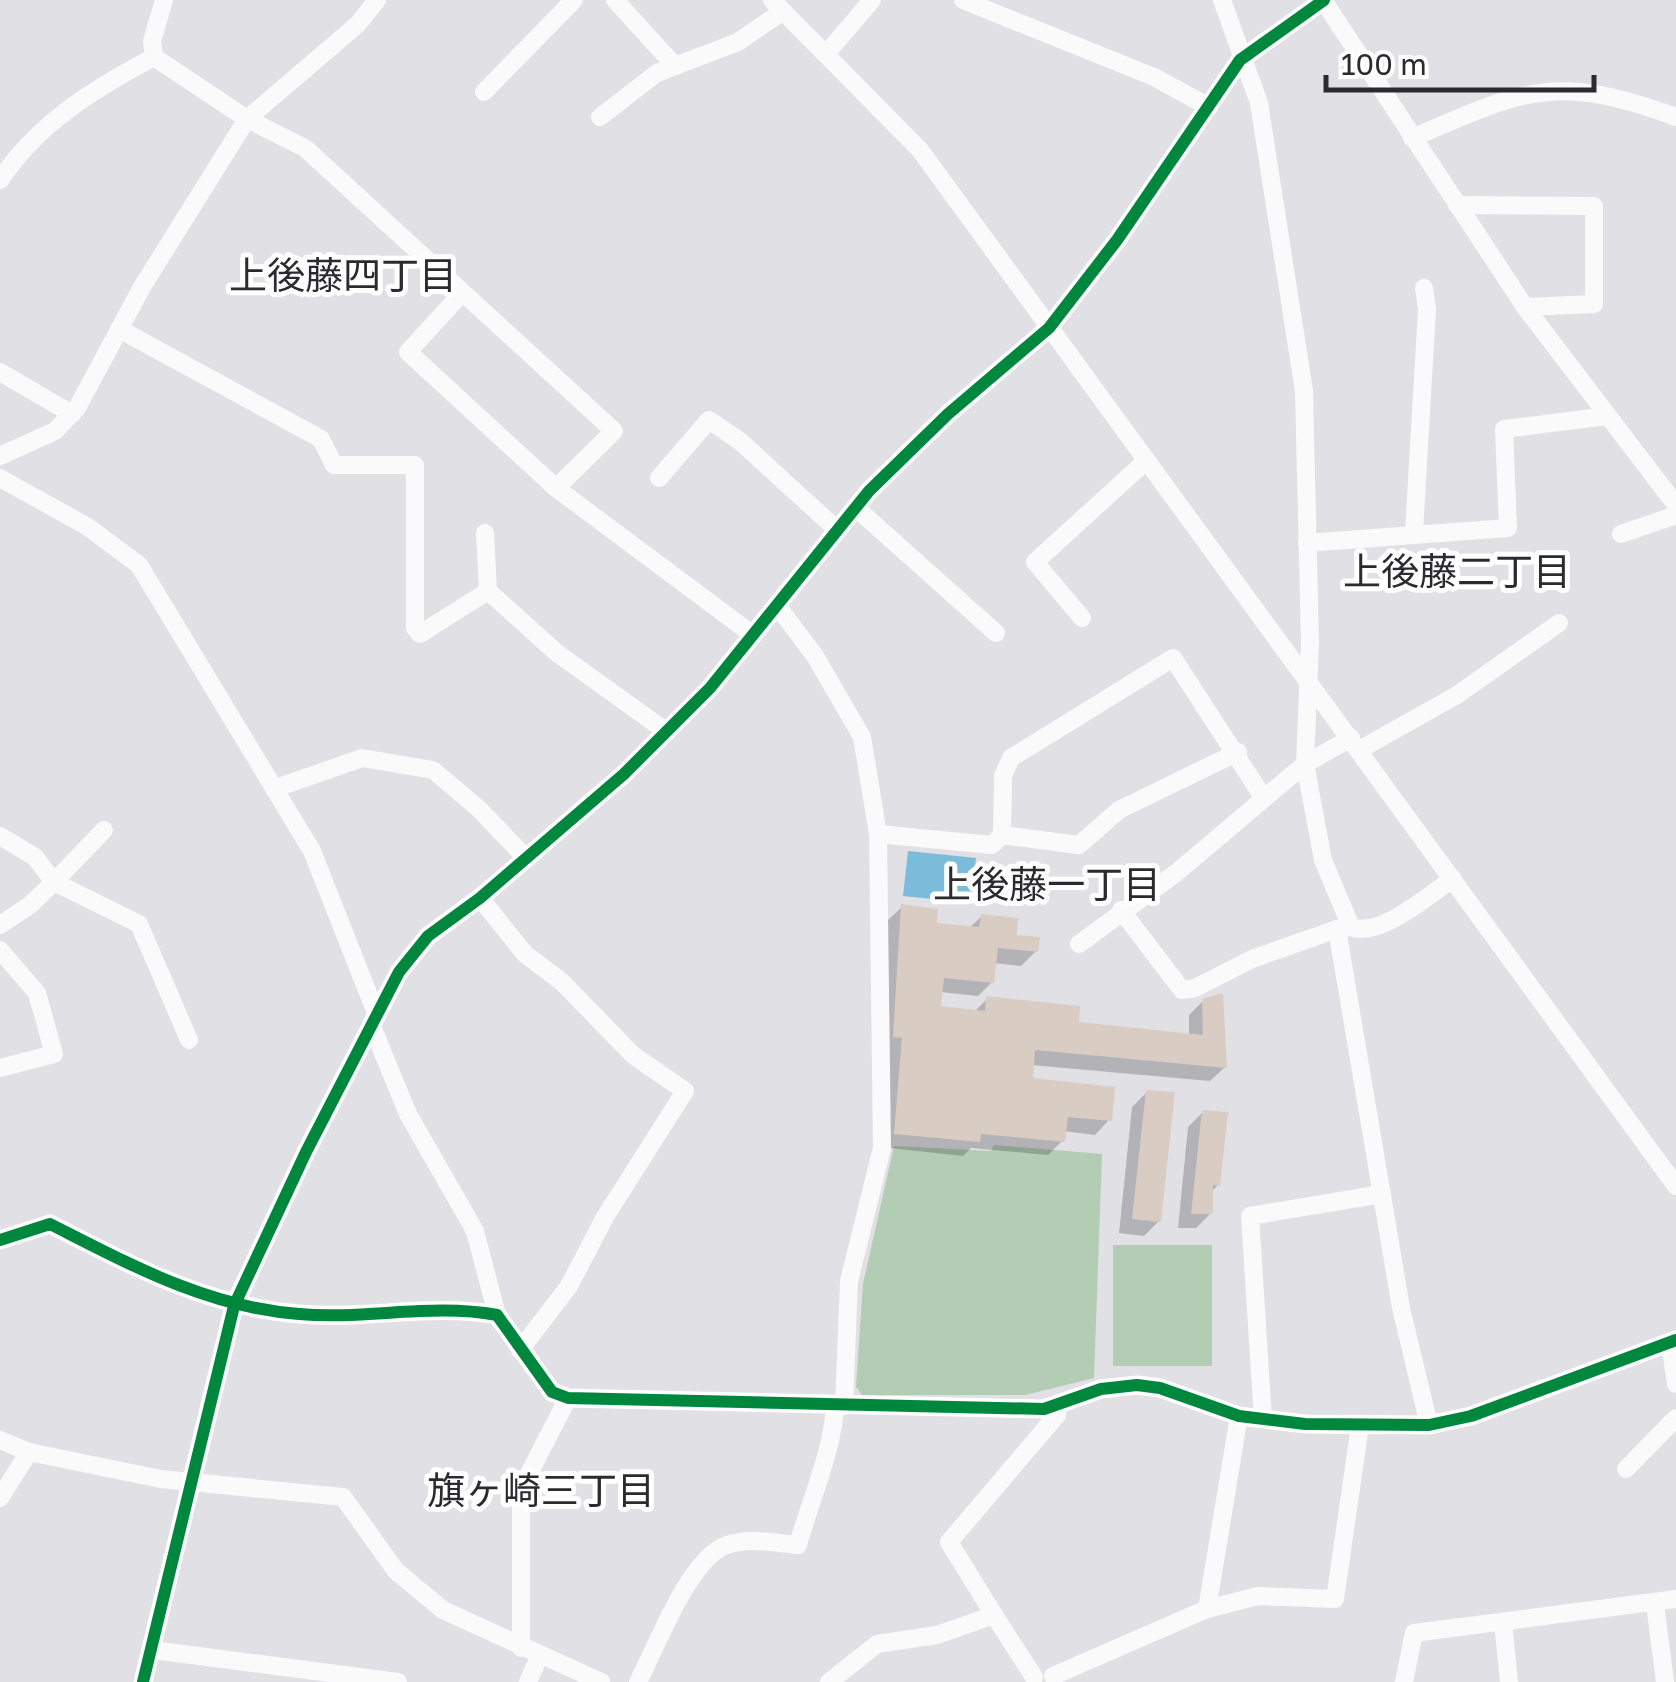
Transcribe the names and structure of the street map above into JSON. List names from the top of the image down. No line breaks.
{"districts":["上後藤四丁目","上後藤二丁目","上後藤一丁目","旗ヶ崎三丁目"],"scale_bar":"100 m"}
